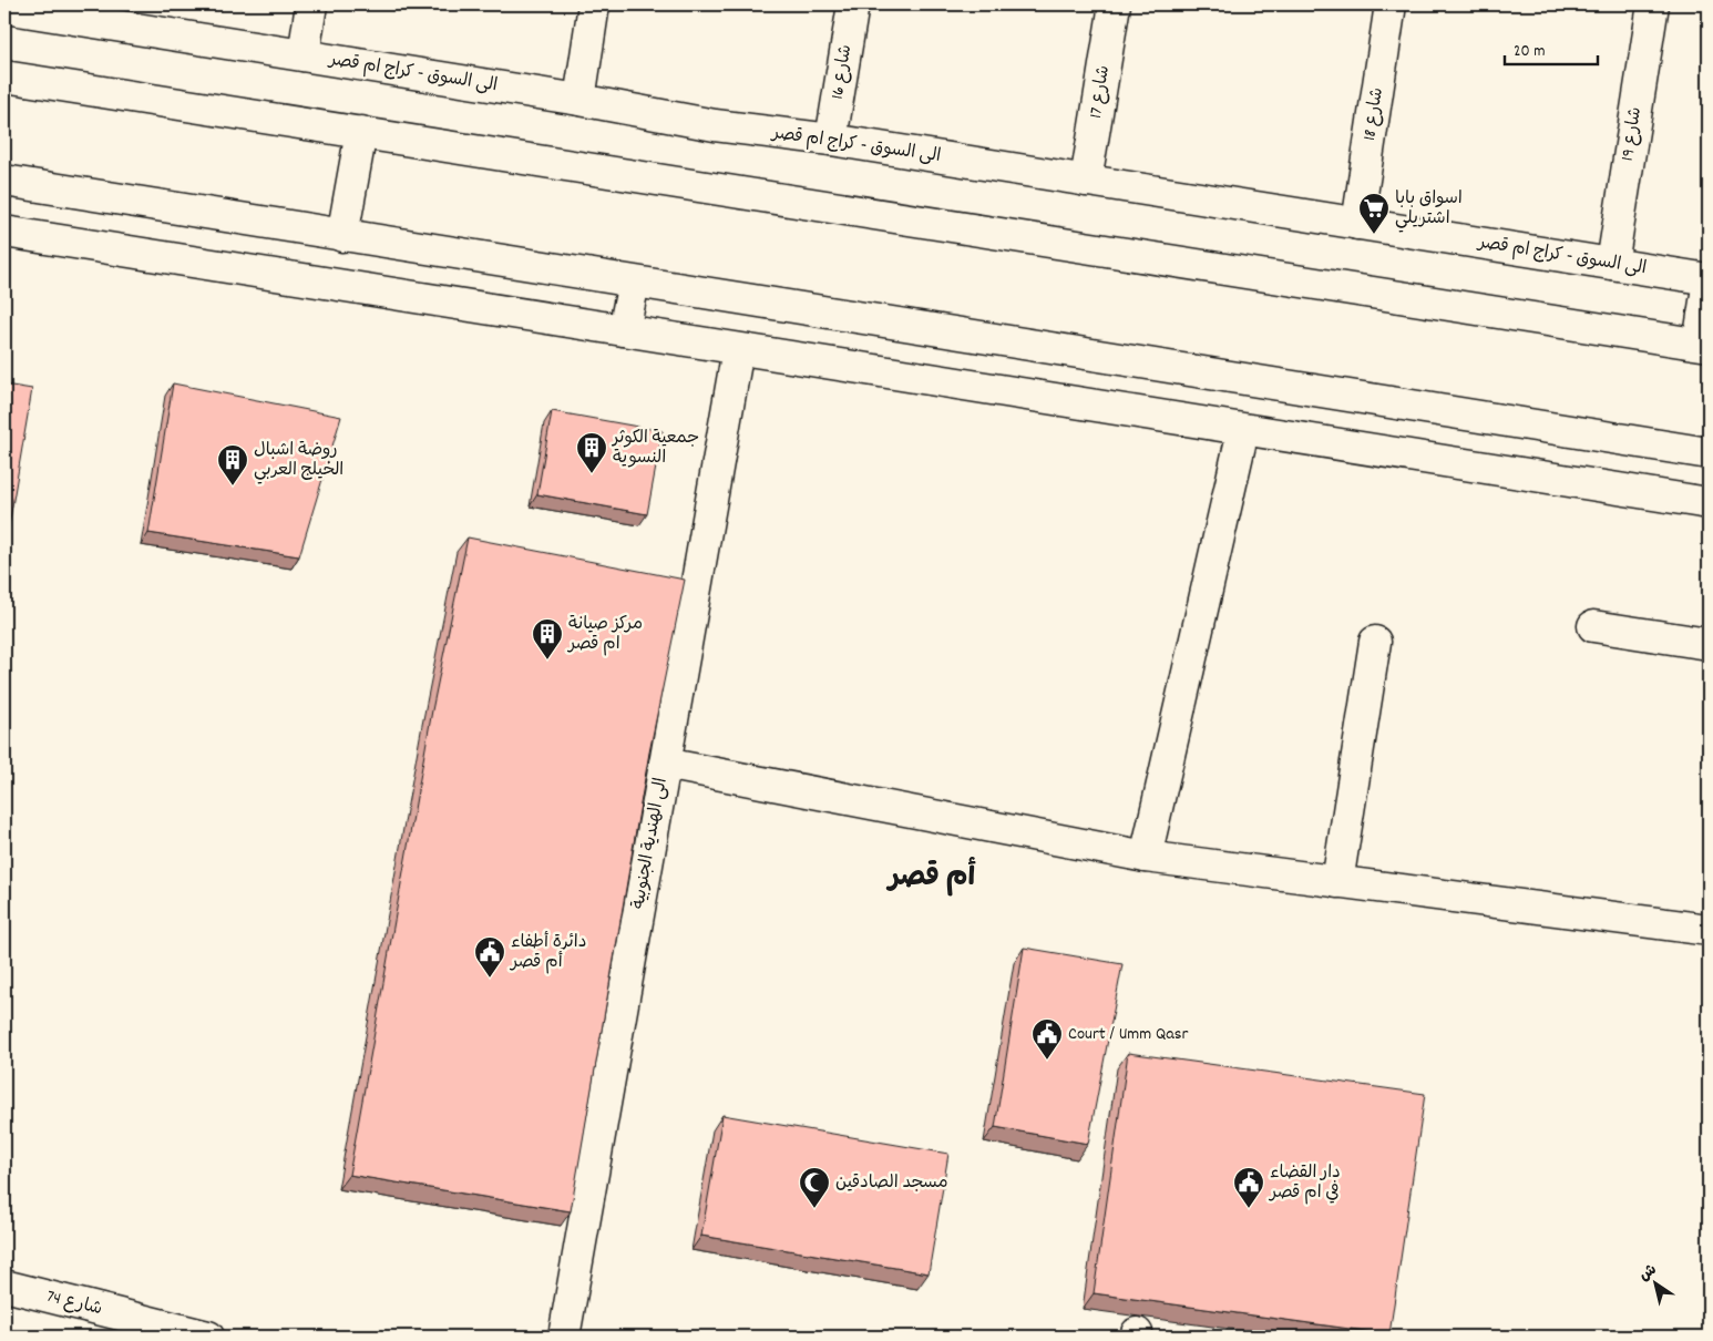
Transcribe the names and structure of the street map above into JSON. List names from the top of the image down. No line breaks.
{"streets":{"street":["شارع 16","الى السوق - كراج ام قصر","شارع 17","شارع 18","شارع 19","الى الهندية الجنوبية","شارع 74"]},"crossings":[["شارع 16","الى السوق - كراج ام قصر"],["الى السوق - كراج ام قصر","شارع 17"],["الى السوق - كراج ام قصر","شارع 18"],["الى السوق - كراج ام قصر","شارع 19"]],"districts":["أم قصر"],"places":{"supermarket":["اسواق بابا اشتريلي"],"building":["جمعية الكوثر النسوية","روضة اشبال الخيلج العربي","مركز صيانة ام قصر"],"public building":["دائرة أطفاء أم قصر","Court / Umm Qasr","دار القضاء في ام قصر"],"mosque":["مسجد الصادقين"]},"scale_bar":"20 m","north":"top left"}
